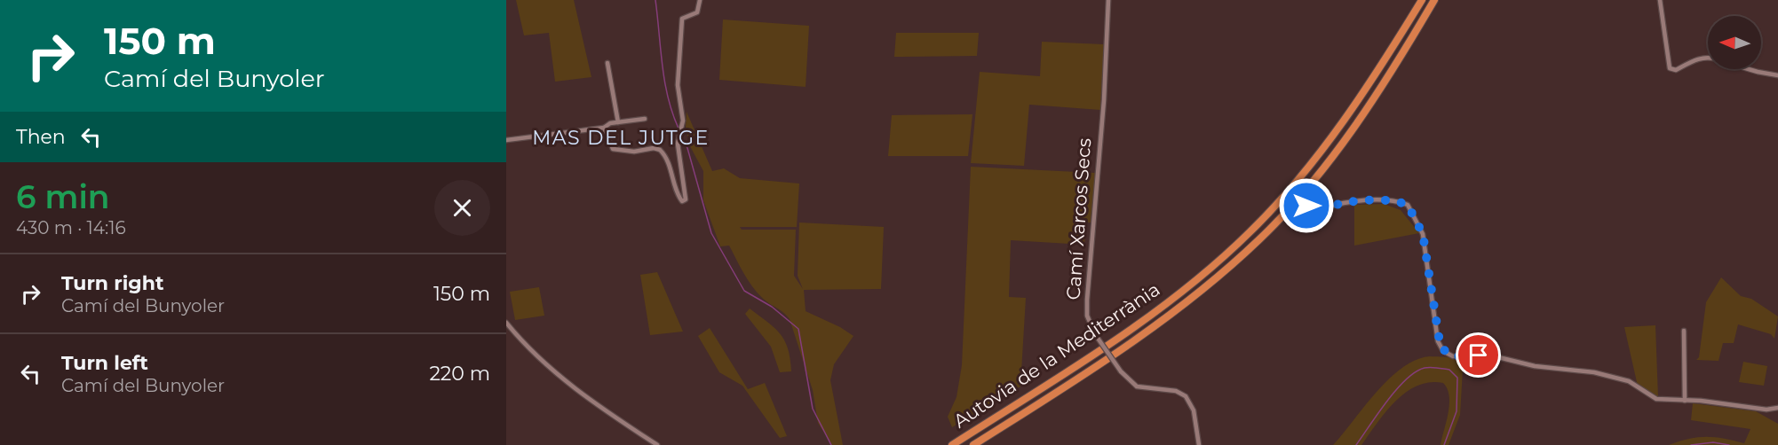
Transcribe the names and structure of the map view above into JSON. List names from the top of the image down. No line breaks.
{"streets":{"highway":["Autovia de la Mediterrània"],"street":["Camí Xarcos Secs"]},"districts":["MAS DEL JUTGE"],"north":"left","page":{"turn":["150 m","Camí del Bunyoler"],"then":"Then","heading":["6 min","430 m · 14:16"],"list":[{"name":"Turn right","note":"Camí del Bunyoler","value":"150 m"},{"name":"Turn left","note":"Camí del Bunyoler","value":"220 m"}]}}
